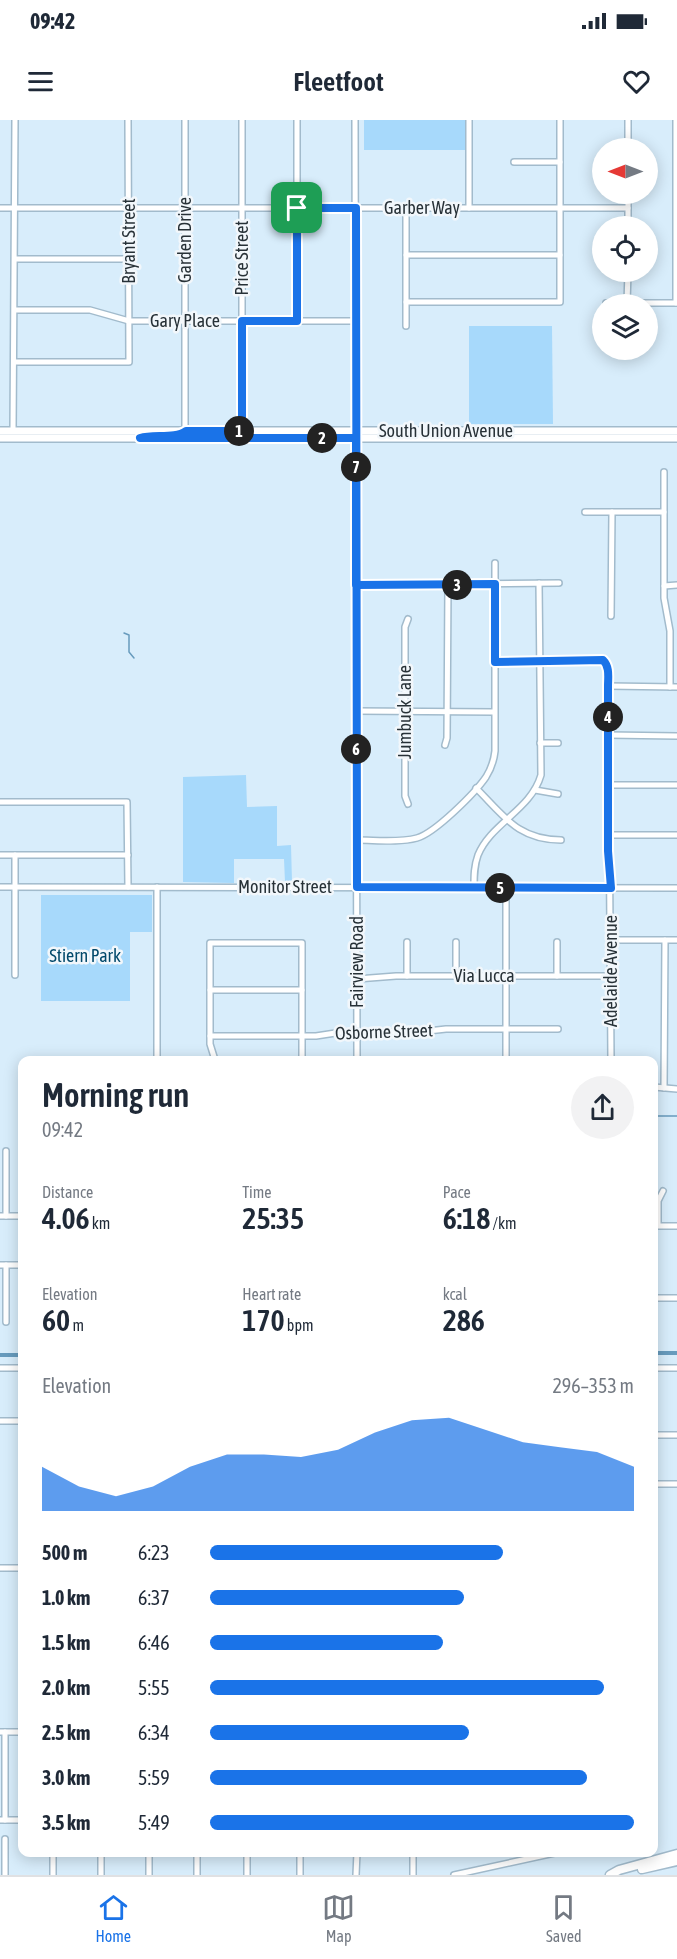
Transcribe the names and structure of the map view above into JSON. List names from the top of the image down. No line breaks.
{"streets":{"main road":["South Union Avenue"],"street":["Garber Way","Garden Drive","Bryant Street","Price Street","Gary Place","Jumbuck Lane","Monitor Street","Fairview Road","Adelaide Avenue","Via Lucca","Osborne Street"]},"crossings":[["Garber Way","Garden Drive"],["Garber Way","Bryant Street"],["Garber Way","Price Street"],["Garber Way","Fairview Road"],["Garden Drive","Gary Place"],["Garden Drive","South Union Avenue"],["Bryant Street","Gary Place"],["Price Street","Gary Place"],["Price Street","South Union Avenue"],["Gary Place","Fairview Road"],["South Union Avenue","Fairview Road"],["Monitor Street","Fairview Road"],["Monitor Street","Adelaide Avenue"],["Fairview Road","Via Lucca"],["Fairview Road","Osborne Street"],["Adelaide Avenue","Via Lucca"]],"parks":["Stiern Park"],"north":"left","page":{"status":"09:42","header":"Fleetfoot","pins":["1","2","7","3","4","6","5"],"heading":["Morning run","09:42"],"stats":[["Distance","4.06 km"],["Time","25:35"],["Pace","6:18 /km"],["Elevation","60 m"],["Heart rate","170 bpm"],["kcal","286"]],"chart":["Elevation","296–353 m"],"list":[{"name":"500 m","note":"6:23"},{"name":"1.0 km","note":"6:37"},{"name":"1.5 km","note":"6:46"},{"name":"2.0 km","note":"5:55"},{"name":"2.5 km","note":"6:34"},{"name":"3.0 km","note":"5:59"},{"name":"3.5 km","note":"5:49"}],"tabs":["Home","Map","Saved"]}}
